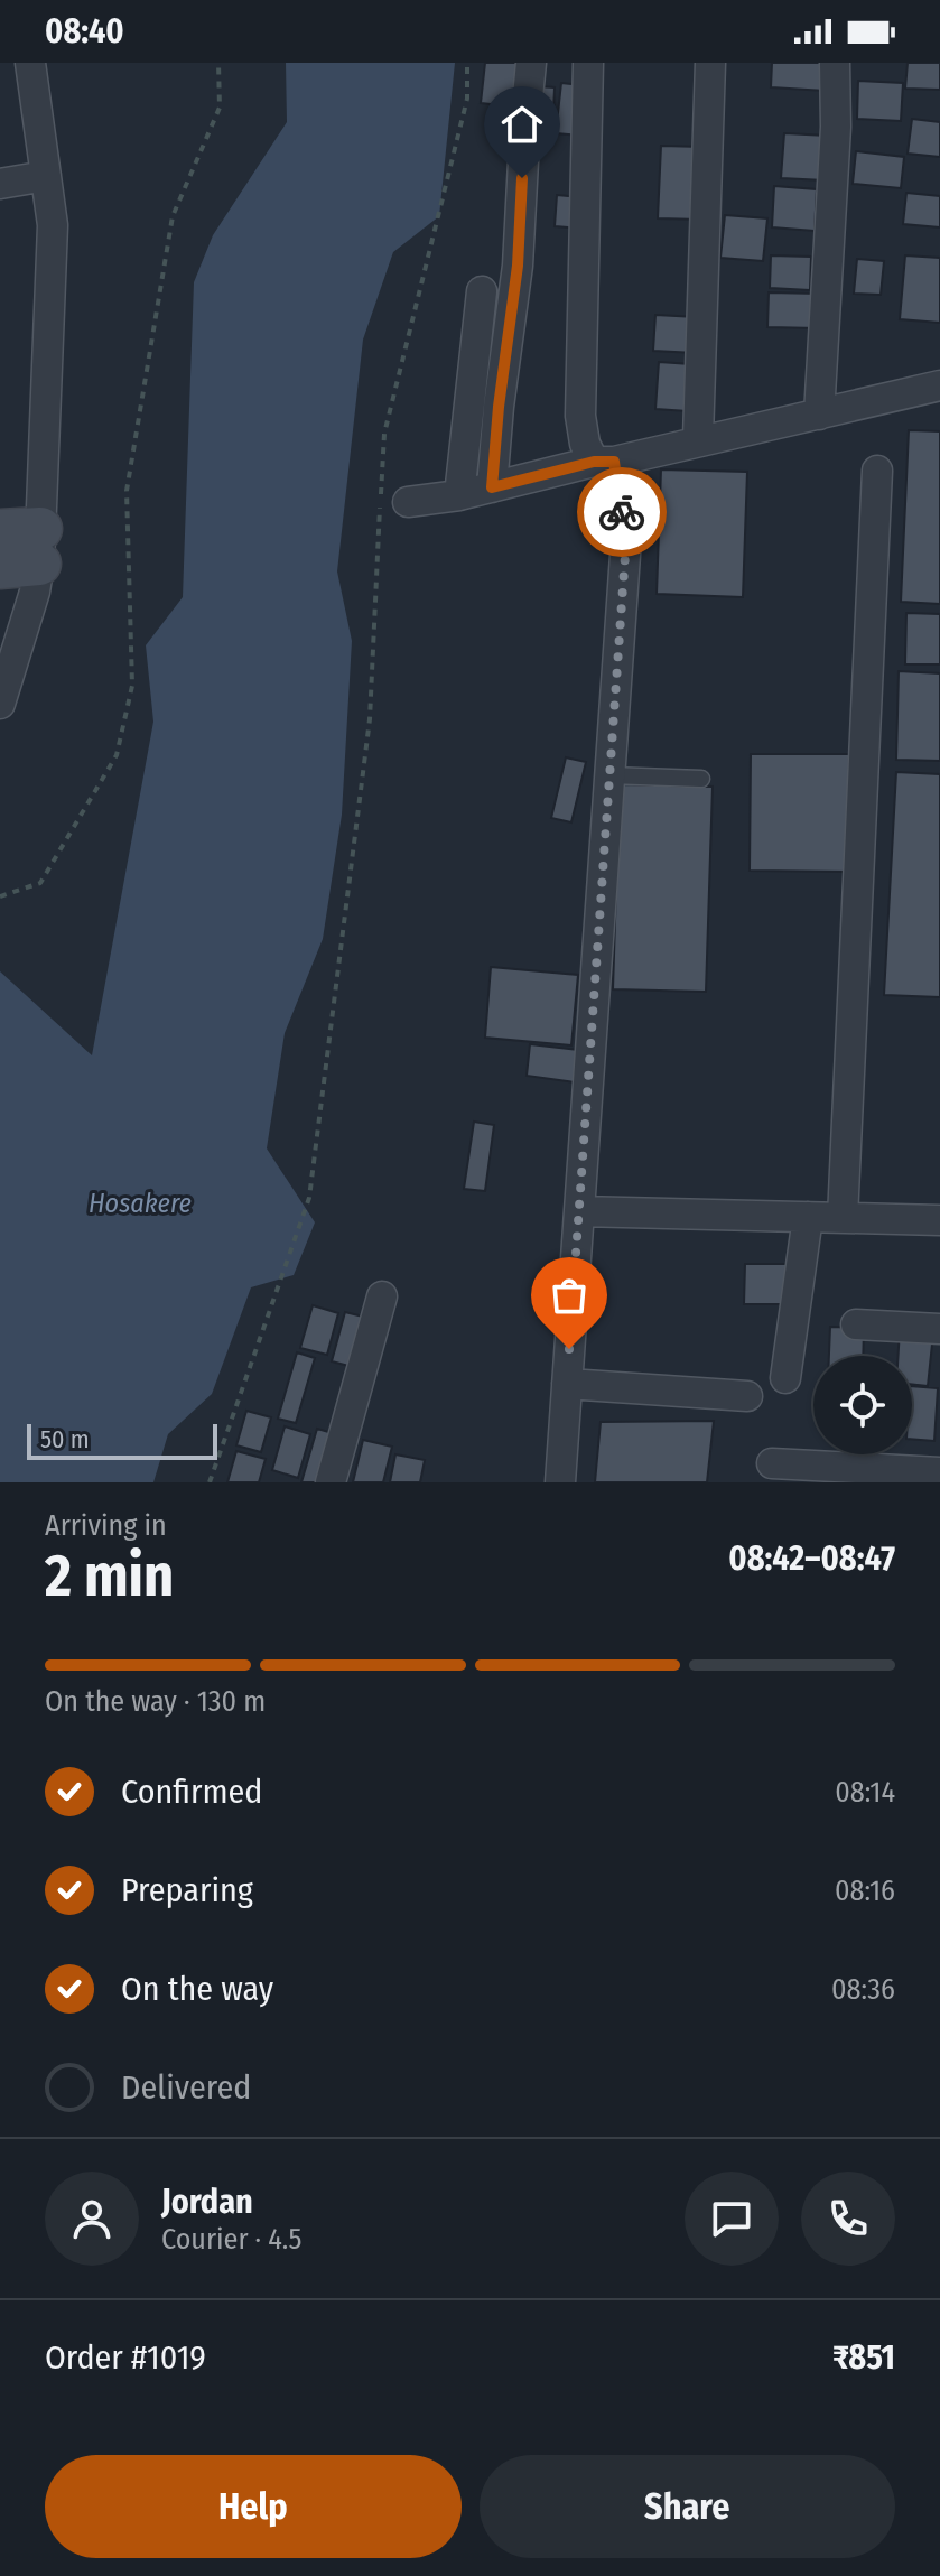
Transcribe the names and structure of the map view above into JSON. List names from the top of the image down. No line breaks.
{"water":["Hosakere"],"scale_bar":"50 m","page":{"status":"08:40","scale":"50 m","heading":["2 min","Arriving in","08:42–08:47"],"panel":["Jordan","Courier · 4.5","Order #1019","₹851"],"bar":"On the way · 130 m","list":[["Confirmed","08:14"],["Preparing","08:16"],["On the way","08:36"],"Delivered"],"buttons":["Help","Share"]}}
